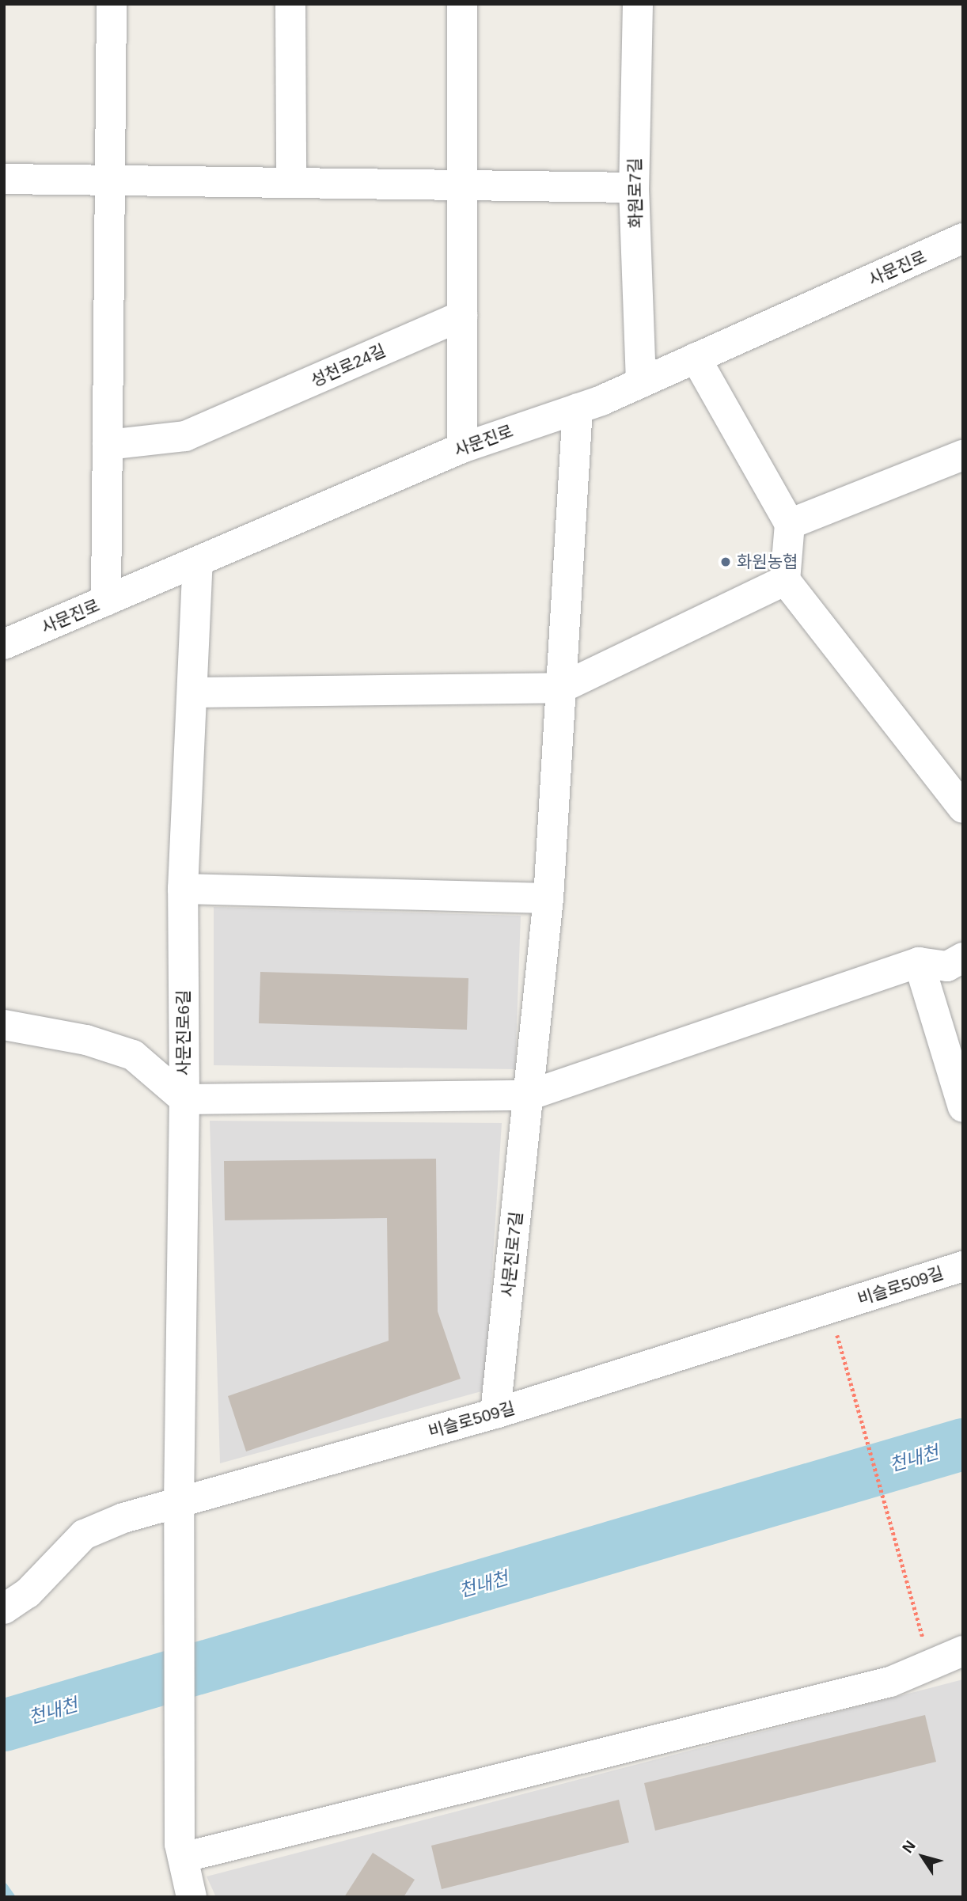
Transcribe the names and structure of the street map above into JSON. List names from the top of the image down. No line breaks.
{"streets":{"street":["화원로7길","사문진로","성천로24길","사문진로6길","사문진로7길","비슬로509길"]},"crossings":[["화원로7길","사문진로"],["사문진로","사문진로6길"],["사문진로","사문진로7길"],["사문진로6길","비슬로509길"],["사문진로7길","비슬로509길"]],"water":["천내천"],"places":["화원농협"],"north":"top left"}
